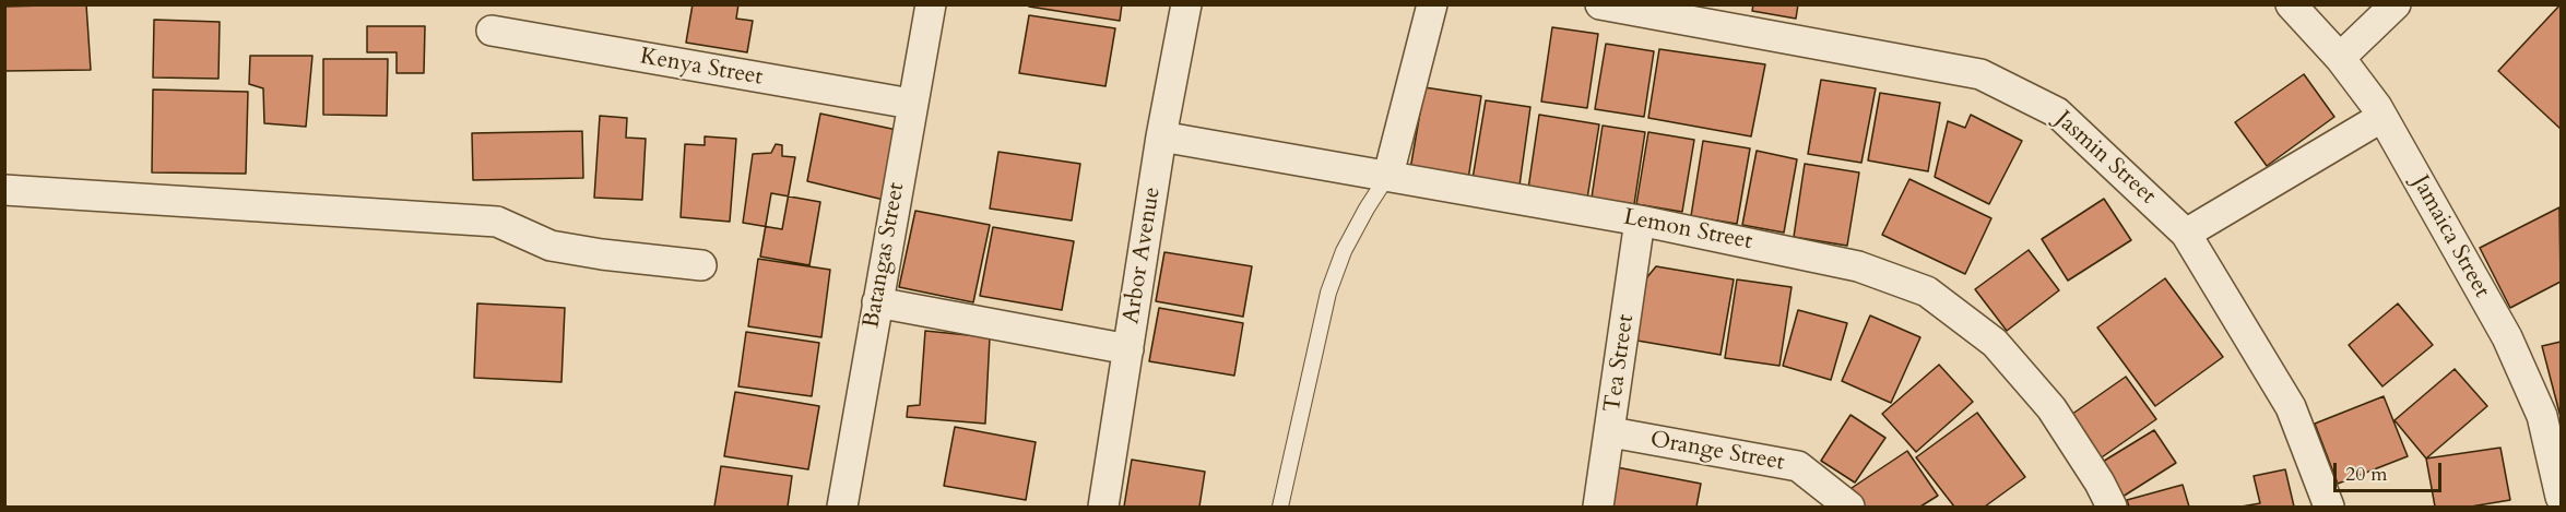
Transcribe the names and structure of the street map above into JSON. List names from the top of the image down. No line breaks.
{"streets":{"street":["Kenya Street","Jasmin Street","Lemon Street","Jamaica Street","Batangas Street","Arbor Avenue","Tea Street","Orange Street"]},"crossings":[["Kenya Street","Batangas Street"],["Lemon Street","Arbor Avenue"],["Lemon Street","Tea Street"],["Tea Street","Orange Street"]],"scale_bar":"20 m"}
